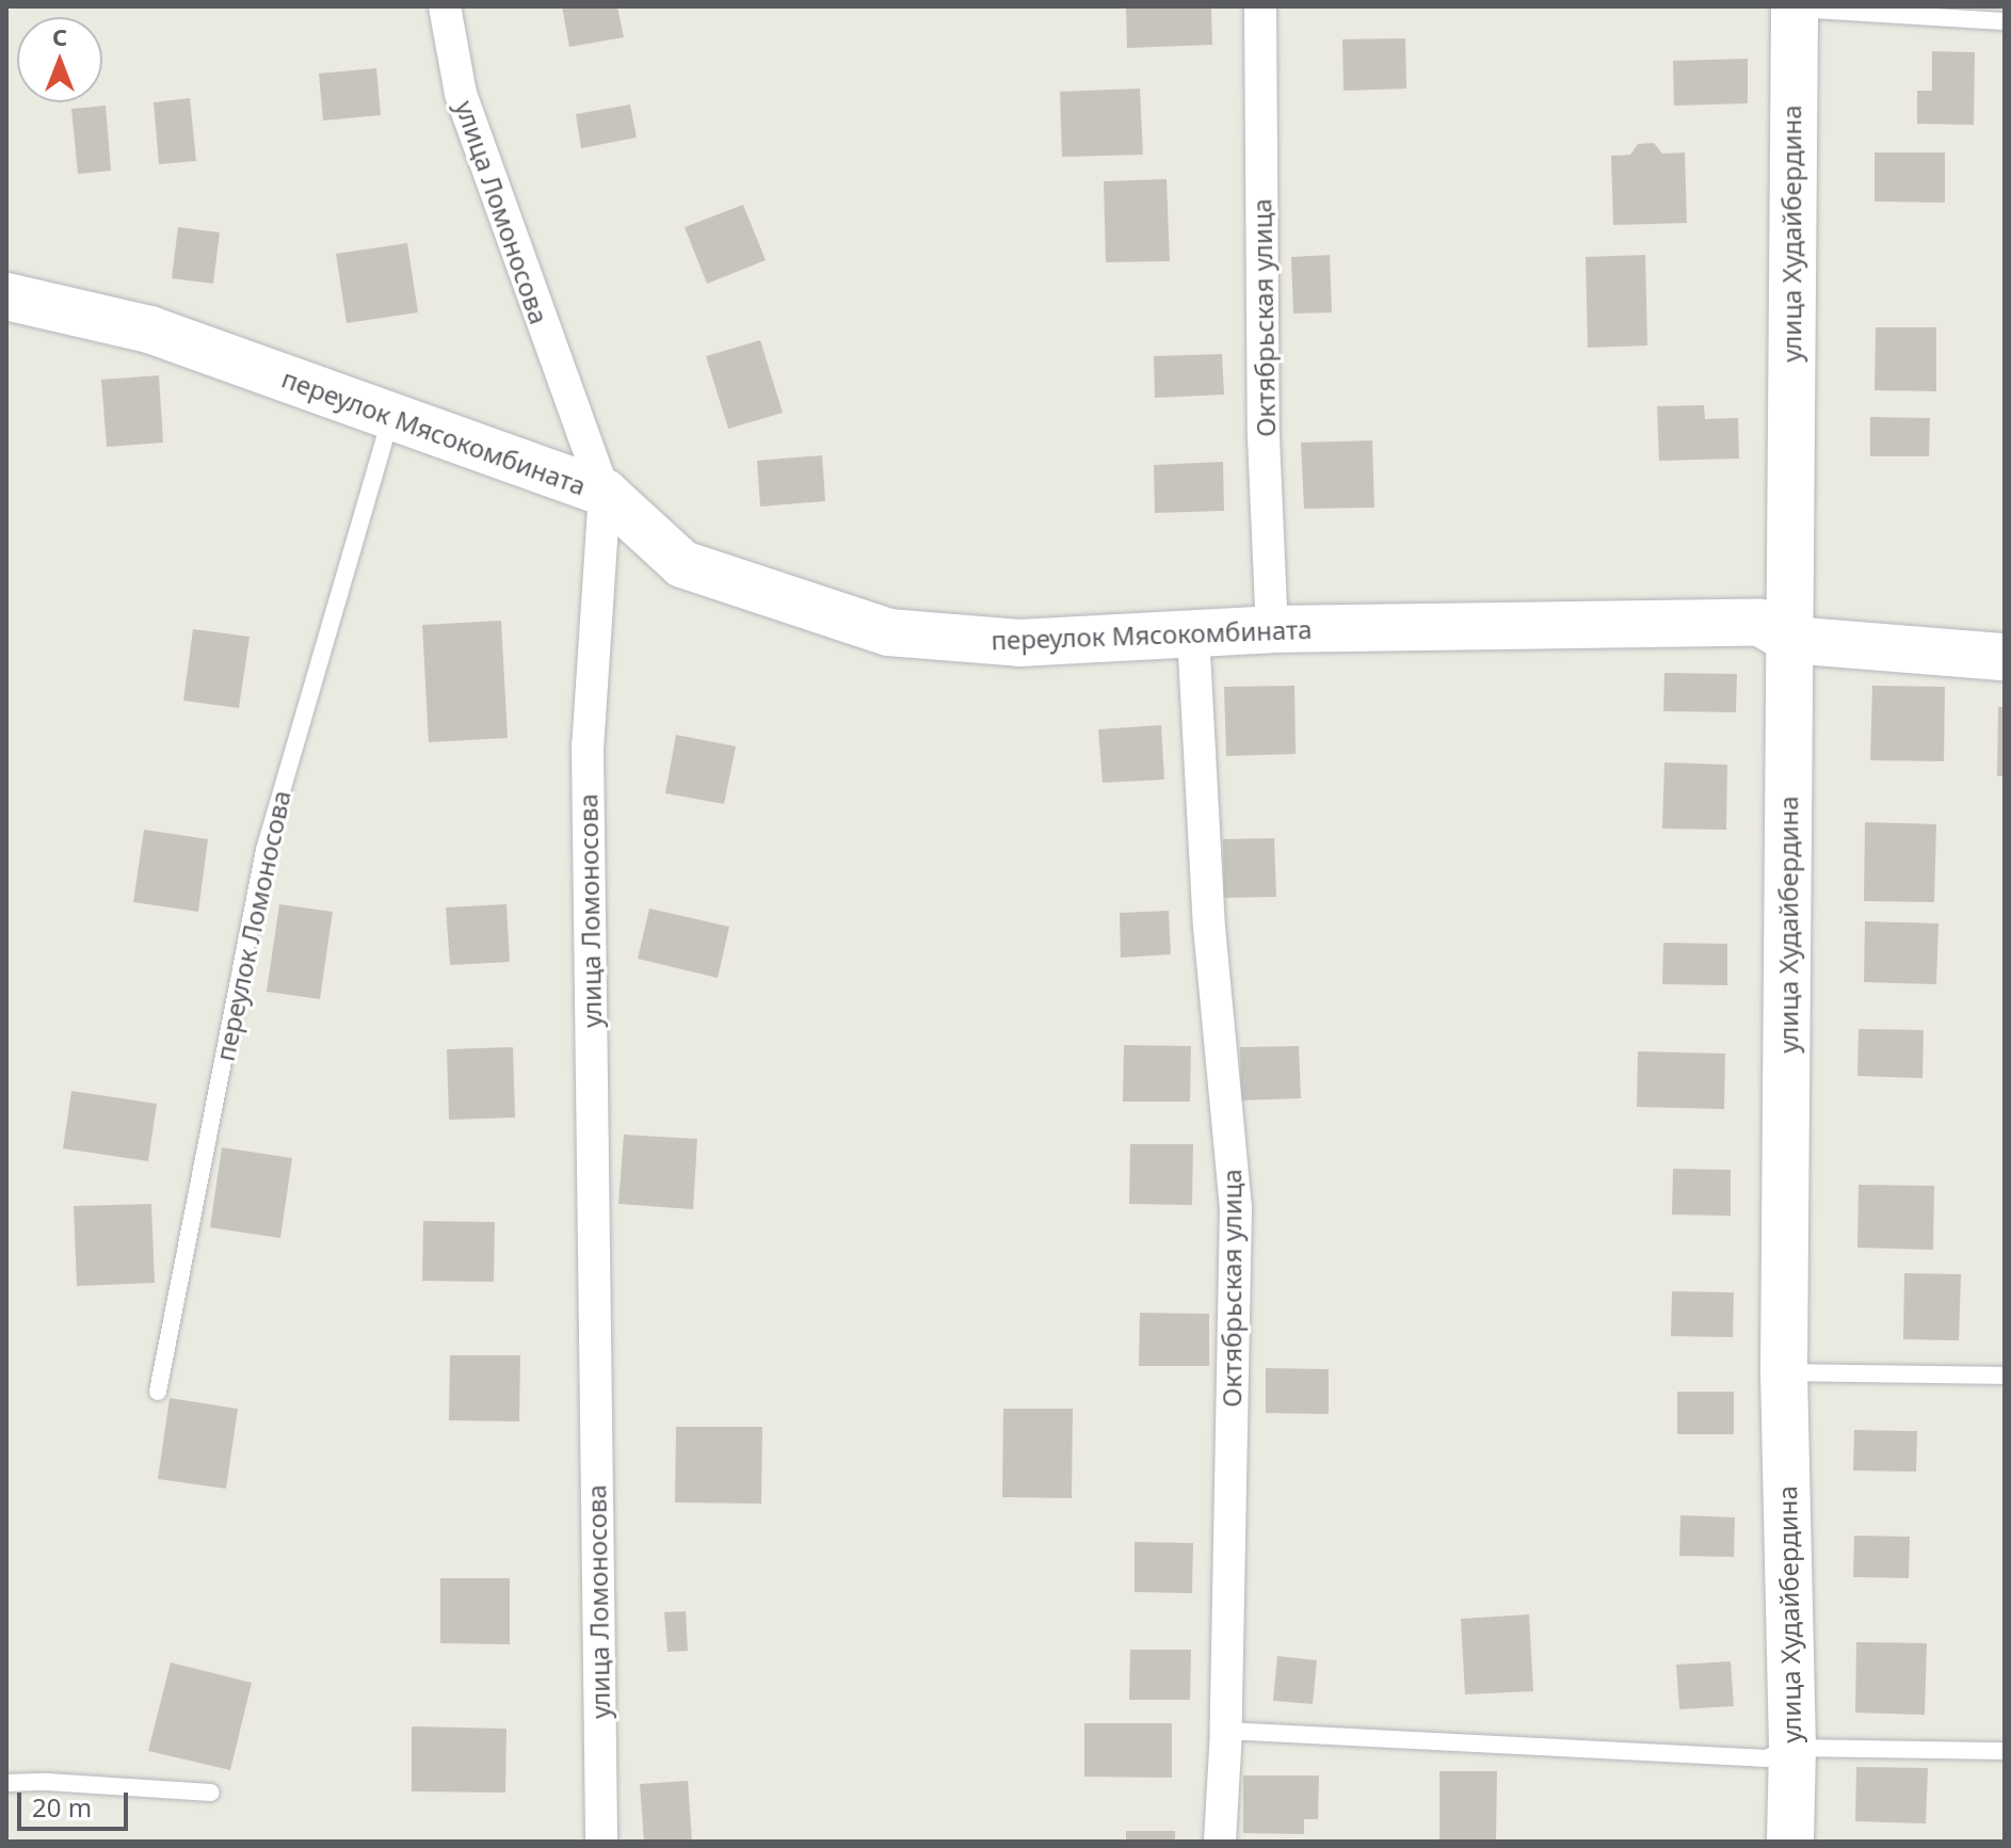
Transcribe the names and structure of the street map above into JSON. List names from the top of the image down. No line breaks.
{"streets":{"street":["улица Ломоносова","улица Худайбердина","Октябрьская улица","переулок Мясокомбината"],"lane":["переулок Ломоносова"]},"crossings":[["улица Ломоносова","переулок Мясокомбината"],["улица Худайбердина","переулок Мясокомбината"],["Октябрьская улица","переулок Мясокомбината"],["переулок Мясокомбината","переулок Ломоносова"]],"scale_bar":"20 m","north":"top"}
